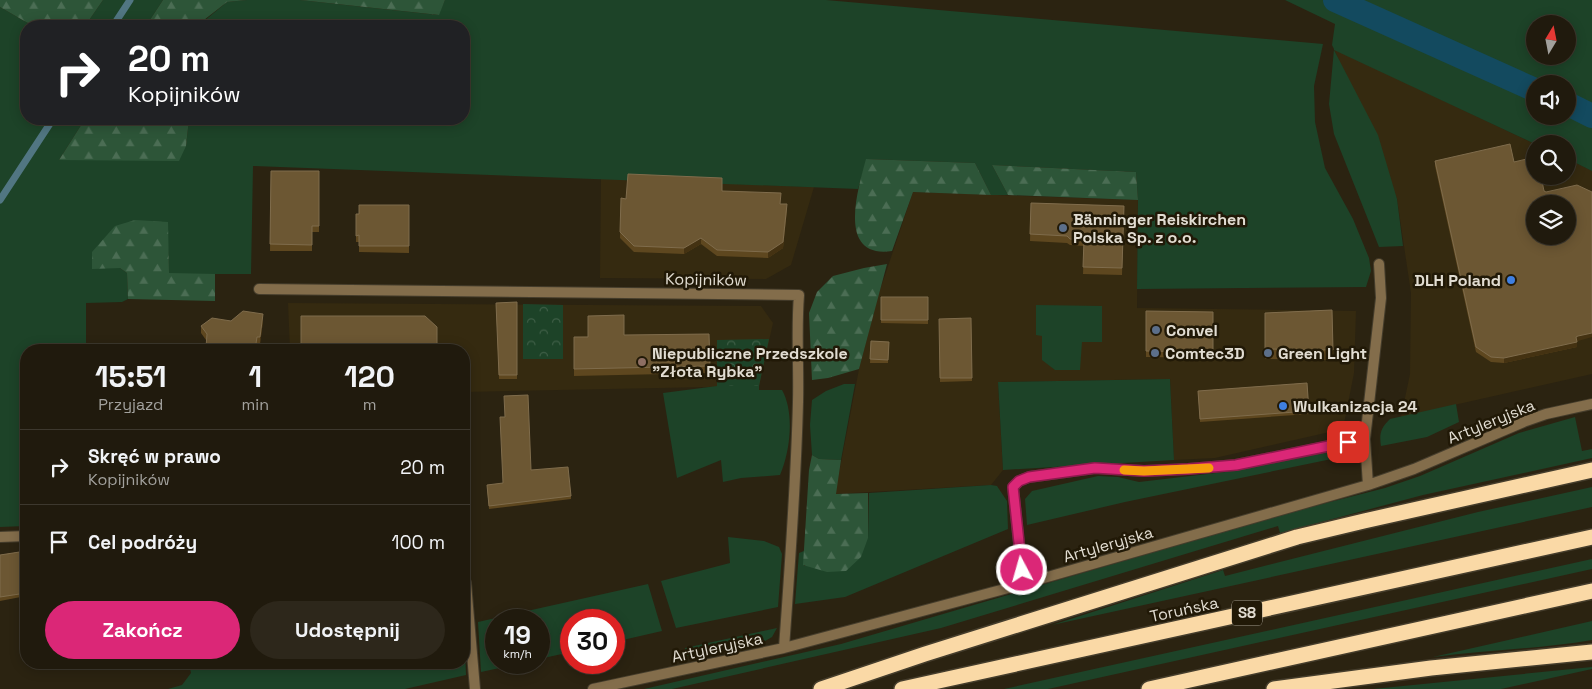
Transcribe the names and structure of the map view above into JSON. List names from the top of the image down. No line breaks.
{"streets":{"highway":["Toruńska","S8"],"street":["Kopijników","Artyleryjska"]},"crossings":[["Kopijników","Artyleryjska"]],"places":["Bänninger Reiskirchen Polska Sp. z o.o.","DLH Poland","Convel","Comtec3D","Green Light","Niepubliczne Przedszkole \"Złota Rybka\"","Wulkanizacja 24"],"north":"top","page":{"turn":["20 m","Kopijników"],"eta":["15:51","Przyjazd","1","min","120","m"],"list":[{"name":"Skręć w prawo","note":"Kopijników","value":"20 m"},{"name":"Cel podróży","value":"100 m"}],"buttons":["Zakończ","Udostępnij"],"speed":"19 km/h","limit":"30"}}
